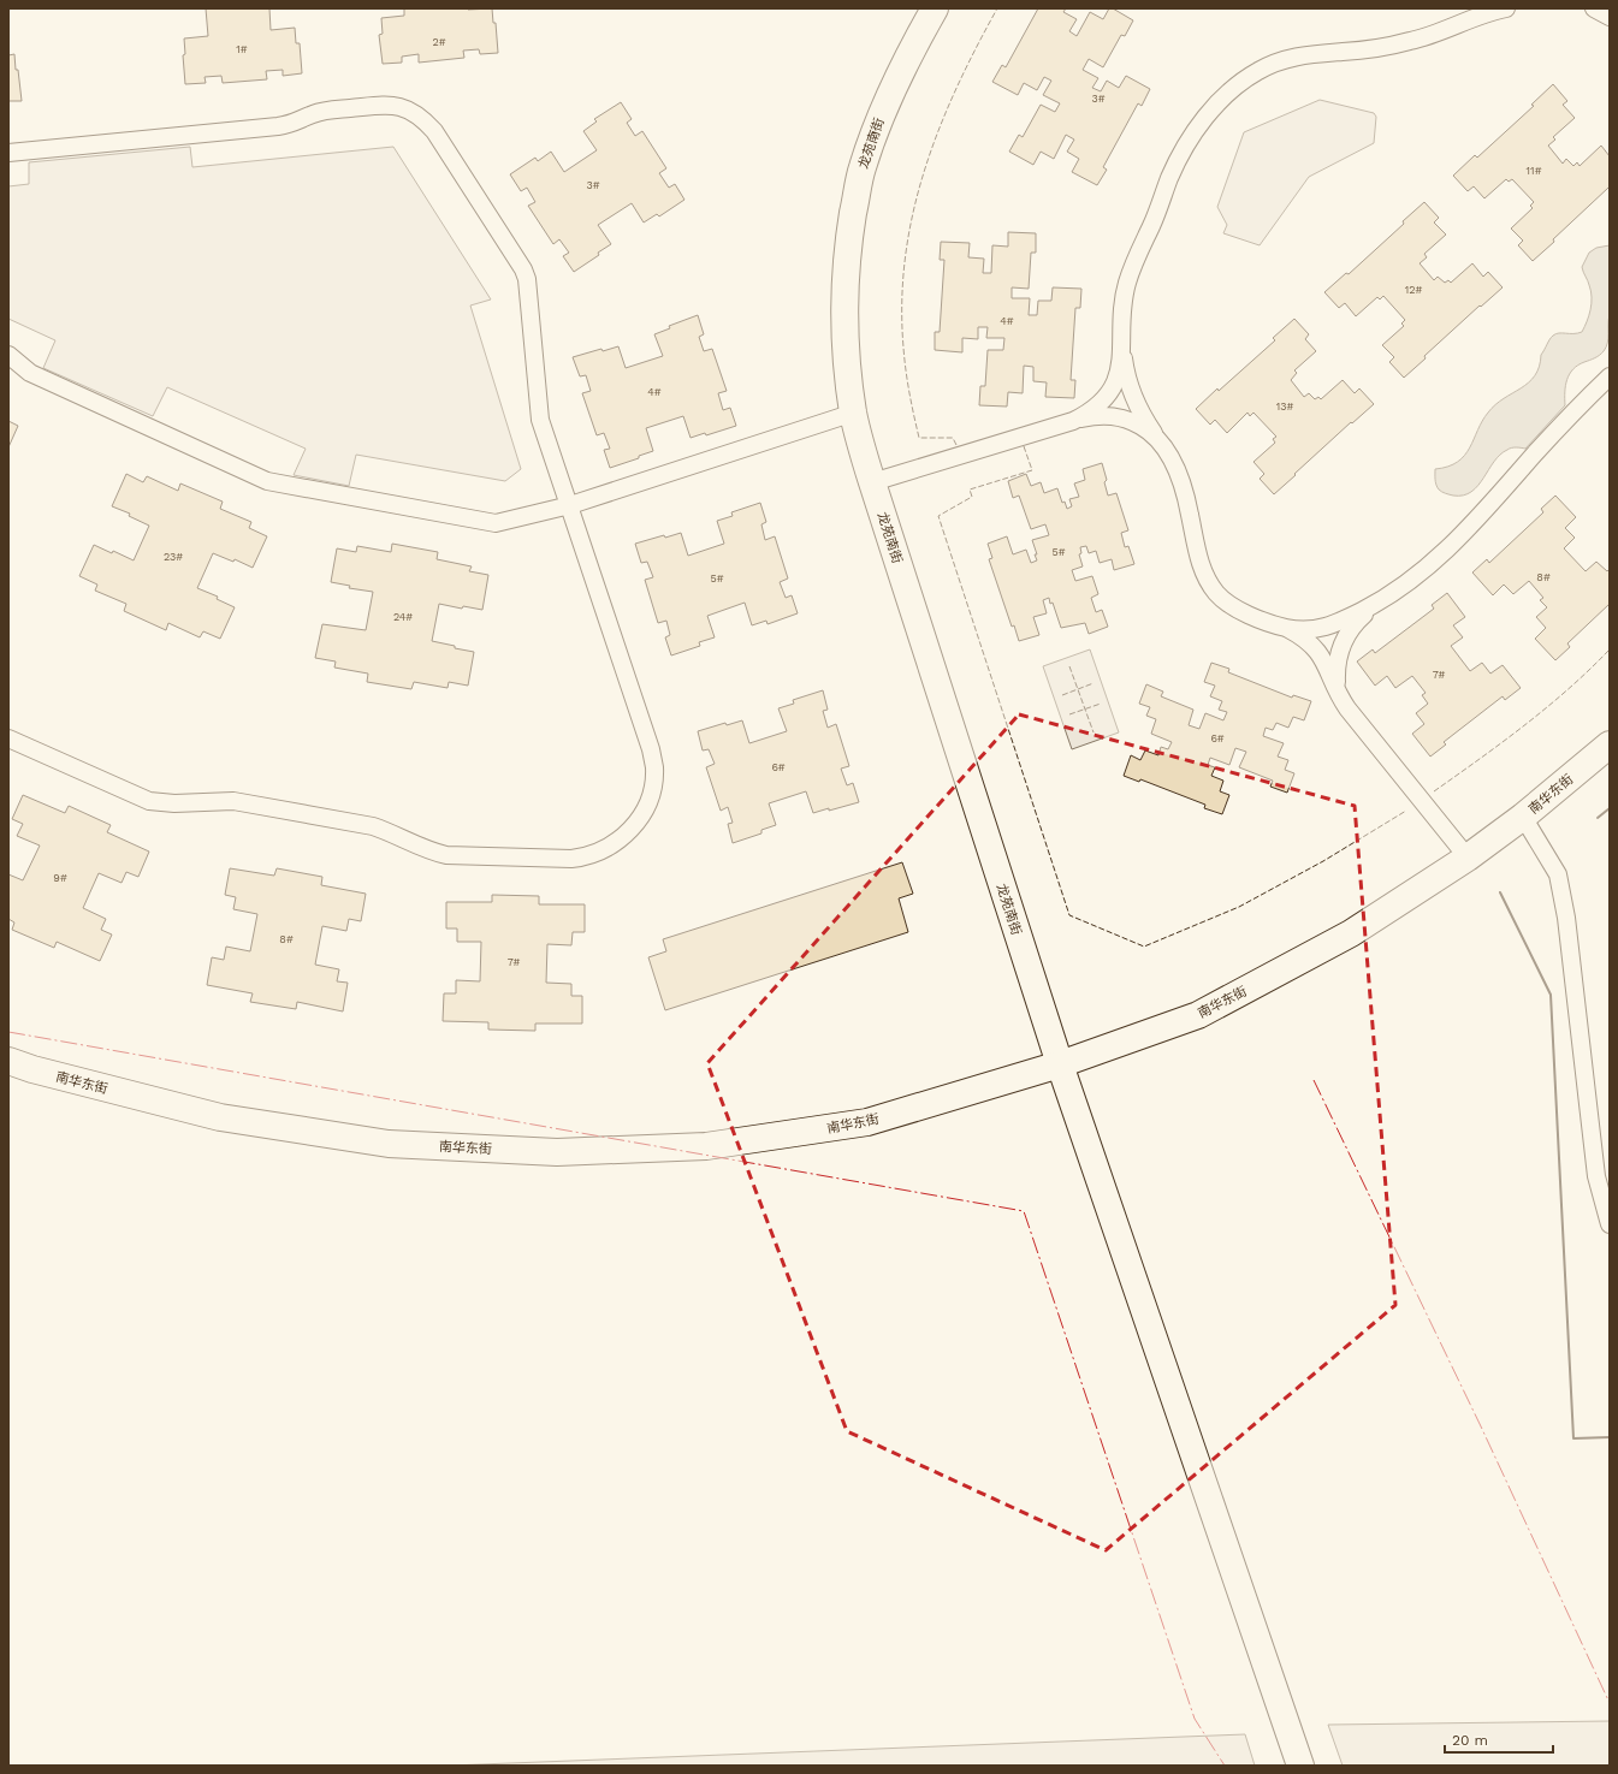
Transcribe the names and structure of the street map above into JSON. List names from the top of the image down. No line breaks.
{"streets":{"street":["龙苑南街","南华东街"]},"crossings":[["龙苑南街","南华东街"]],"house_numbers":["2#","1#","3#","11#","3#","12#","4#","4#","13#","5#","23#","8#","5#","24#","7#","6#","6#","9#","8#","7#"],"scale_bar":"20 m"}
